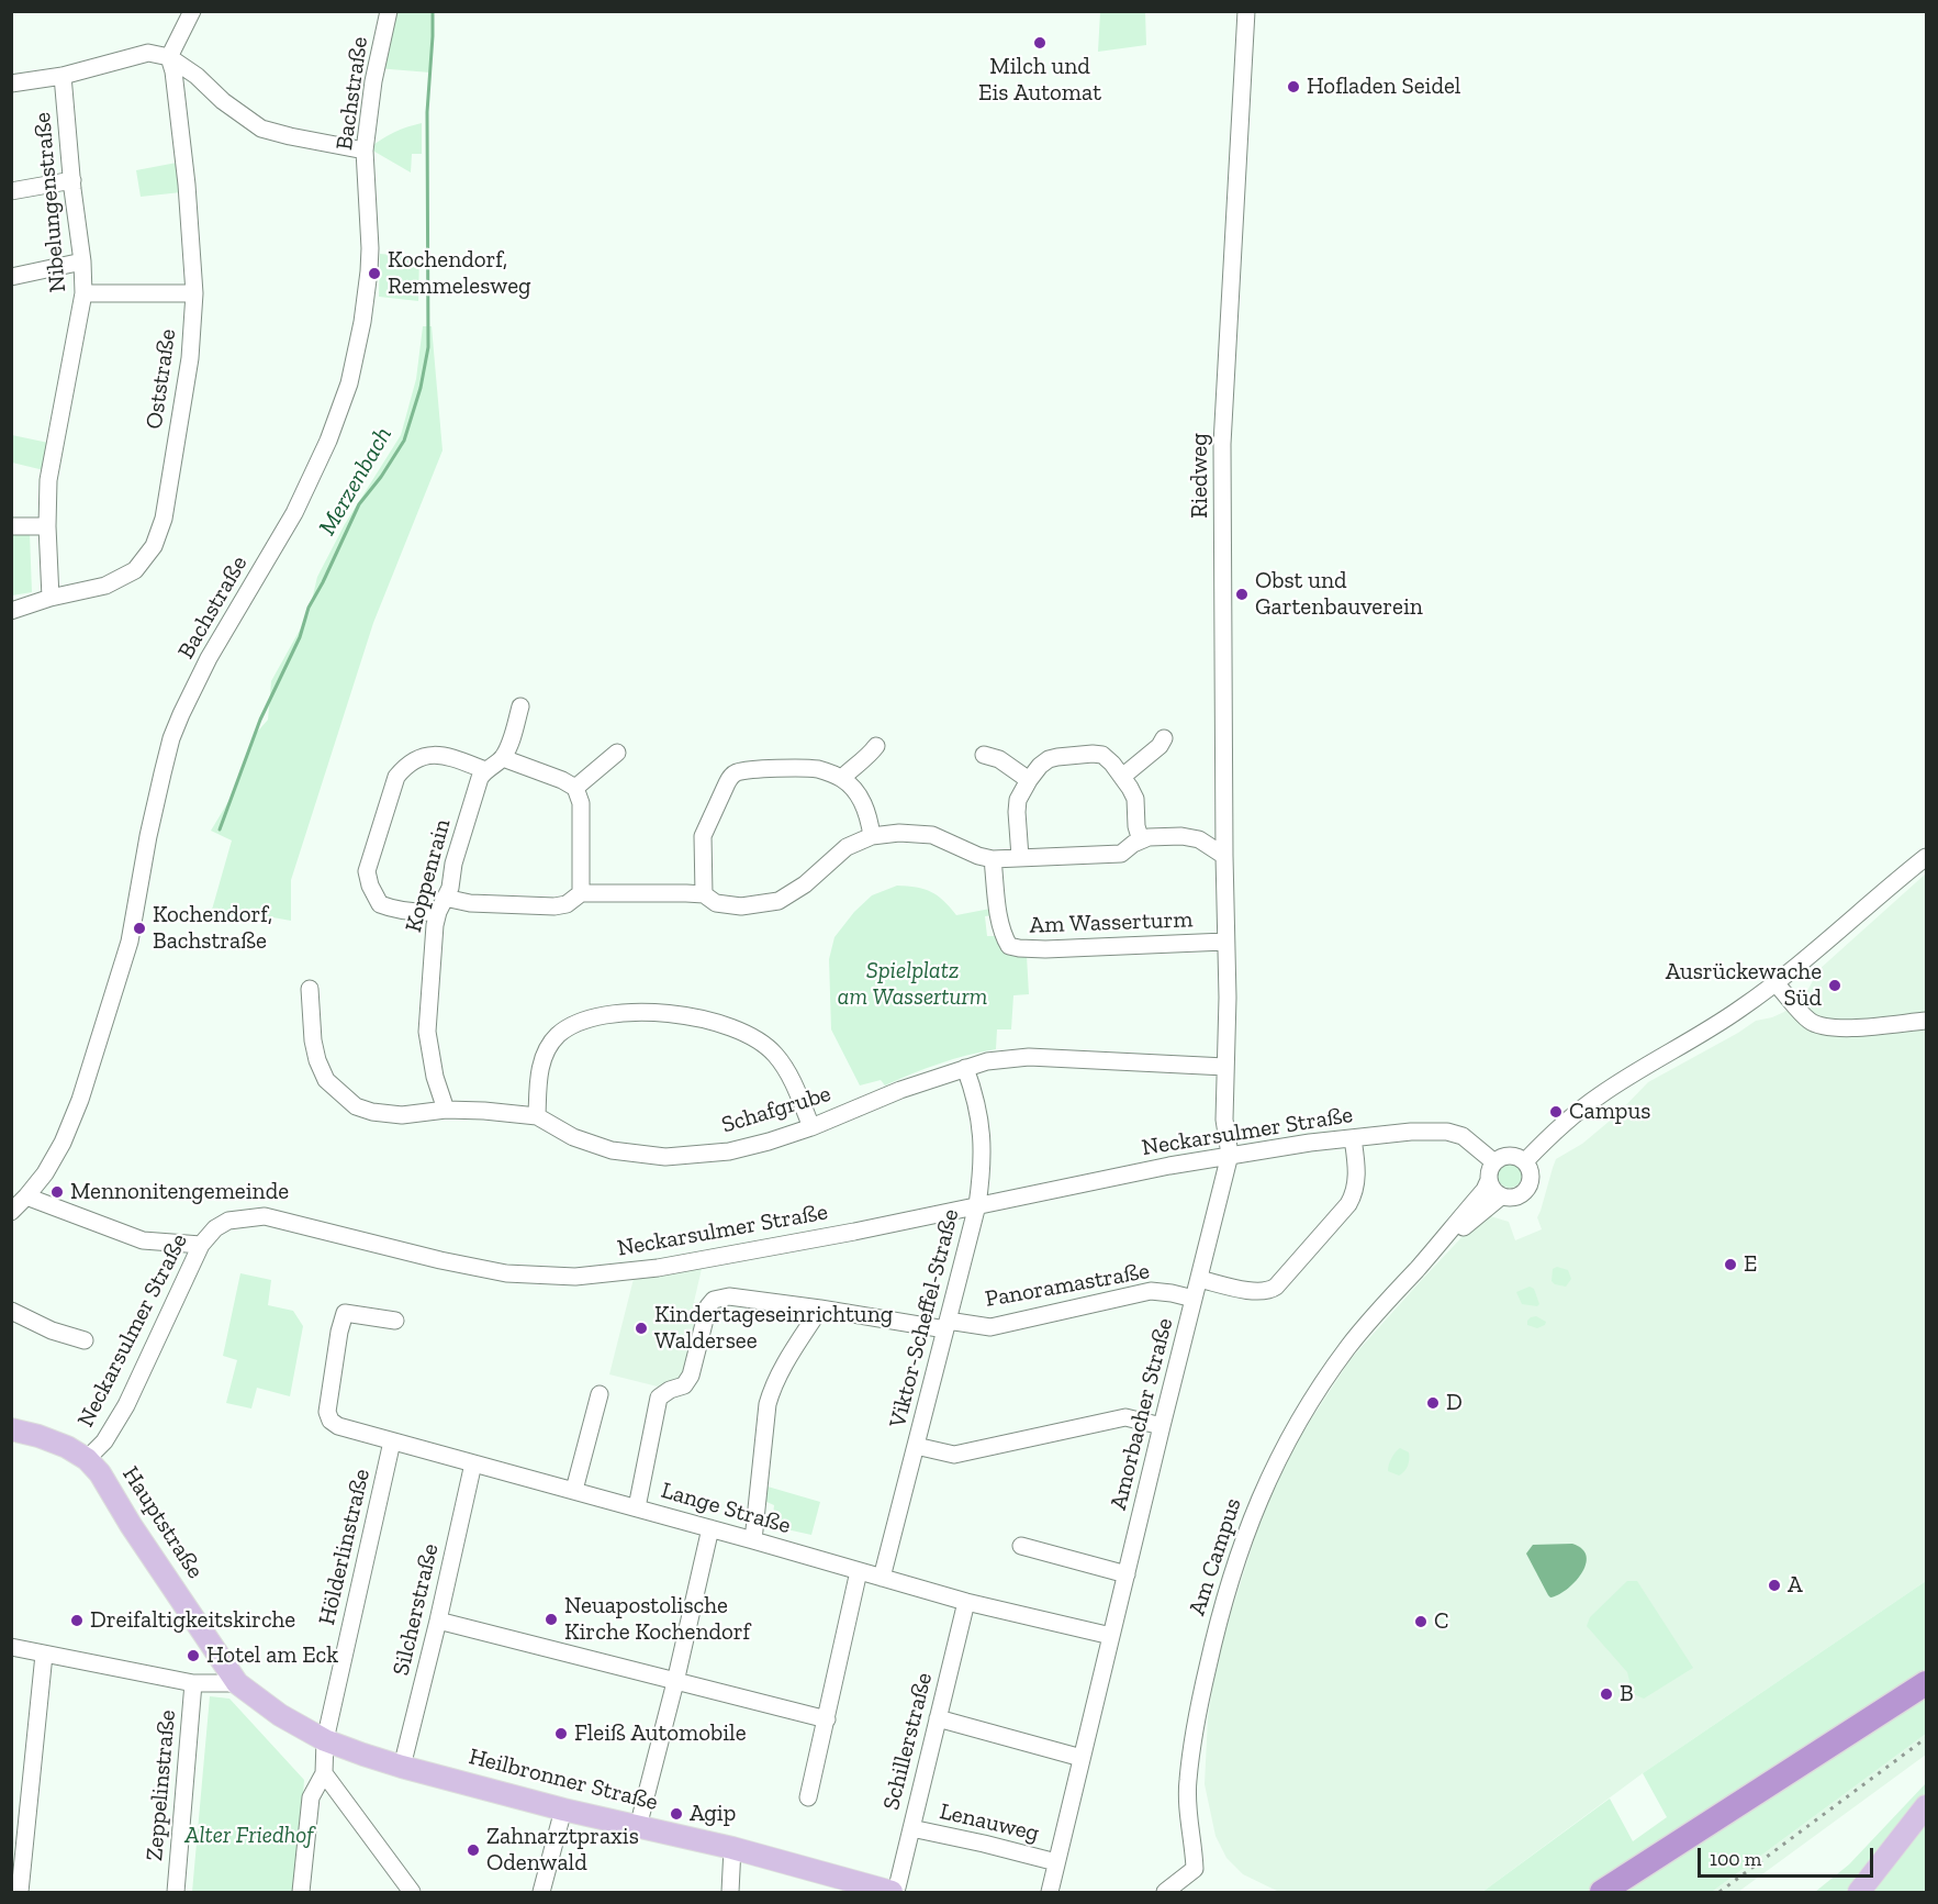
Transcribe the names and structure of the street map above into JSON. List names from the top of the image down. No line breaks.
{"streets":{"main road":["Hauptstraße","Heilbronner Straße"],"street":["Bachstraße","Nibelungenstraße","Oststraße","Riedweg","Koppenrain","Am Wasserturm","Schafgrube","Neckarsulmer Straße","Panoramastraße","Viktor-Scheffel-Straße","Amorbacher Straße","Lange Straße","Hölderlinstraße","Am Campus","Silcherstraße","Schillerstraße","Zeppelinstraße","Lenauweg"]},"crossings":[["Nibelungenstraße","Oststraße"],["Riedweg","Am Wasserturm"],["Riedweg","Amorbacher Straße"],["Koppenrain","Schafgrube"],["Am Wasserturm","Amorbacher Straße"],["Schafgrube","Viktor-Scheffel-Straße"],["Schafgrube","Amorbacher Straße"],["Neckarsulmer Straße","Viktor-Scheffel-Straße"],["Neckarsulmer Straße","Amorbacher Straße"],["Neckarsulmer Straße","Hauptstraße"],["Neckarsulmer Straße","Am Campus"],["Panoramastraße","Viktor-Scheffel-Straße"],["Panoramastraße","Amorbacher Straße"],["Panoramastraße","Lange Straße"],["Viktor-Scheffel-Straße","Lange Straße"],["Amorbacher Straße","Lange Straße"],["Amorbacher Straße","Lenauweg"],["Lange Straße","Hölderlinstraße"],["Lange Straße","Silcherstraße"],["Lange Straße","Schillerstraße"],["Hauptstraße","Heilbronner Straße"],["Hölderlinstraße","Heilbronner Straße"],["Silcherstraße","Heilbronner Straße"],["Schillerstraße","Heilbronner Straße"],["Schillerstraße","Lenauweg"]],"water":["Merzenbach"],"parks":["Spielplatz am Wasserturm","Alter Friedhof"],"places":["Milch und Eis Automat","Hofladen Seidel","Kochendorf, Remmelesweg","Obst und Gartenbauverein","Kochendorf, Bachstraße","Ausrückewache Süd","Campus","Mennonitengemeinde","E","Kindertageseinrichtung Waldersee","D","A","Neuapostolische Kirche Kochendorf","Dreifaltigkeitskirche","C","Hotel am Eck","B","Fleiß Automobile","Agip","Zahnarztpraxis Odenwald"],"scale_bar":"100 m"}
